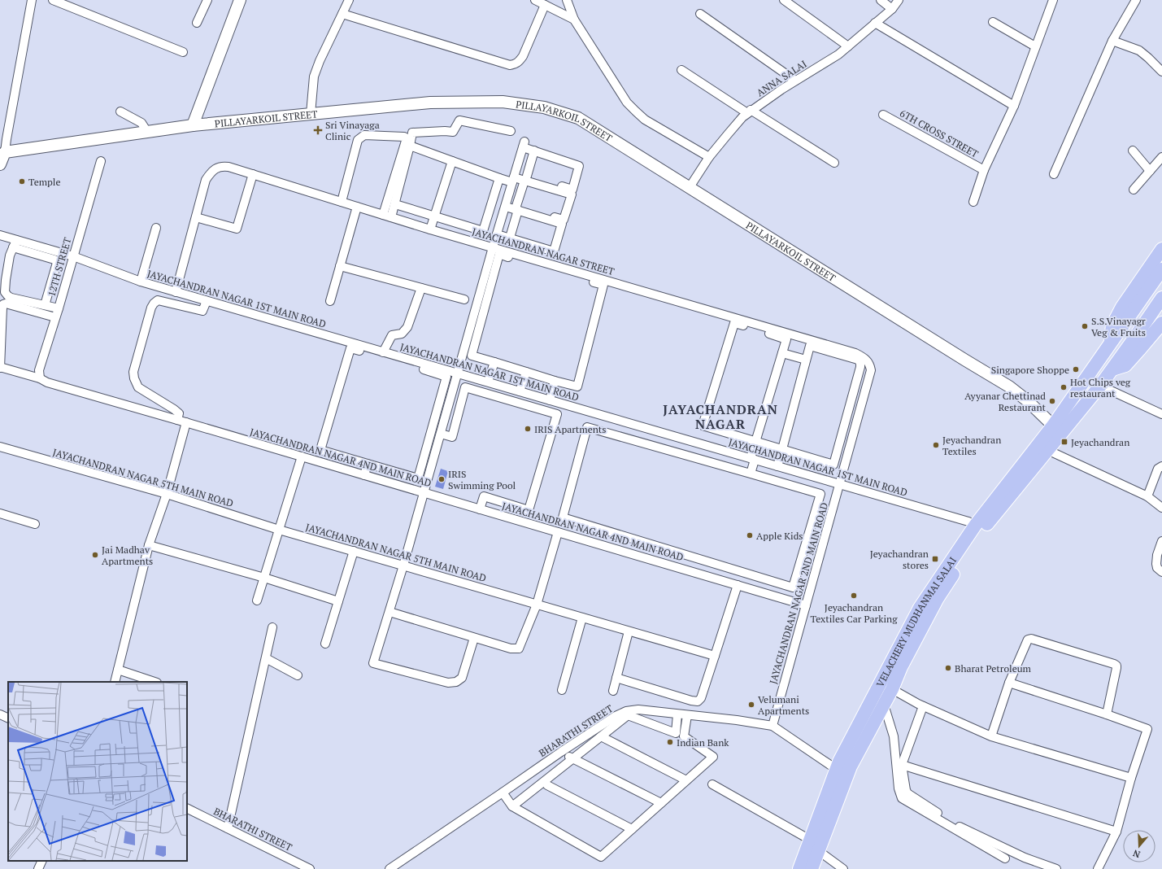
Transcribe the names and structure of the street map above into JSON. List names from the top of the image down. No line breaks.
{"streets":{"main road":["VELACHERY MUDHANMAI SALAI"],"street":["ANNA SALAI","PILLAYARKOIL STREET","6TH CROSS STREET","JAYACHANDRAN NAGAR STREET","12TH STREET","JAYACHANDRAN NAGAR 1ST MAIN ROAD","JAYACHANDRAN NAGAR 4ND MAIN ROAD","JAYACHANDRAN NAGAR 5TH MAIN ROAD","JAYACHANDRAN NAGAR 2ND MAIN ROAD","BHARATHI STREET"]},"crossings":[["ANNA SALAI","PILLAYARKOIL STREET"],["PILLAYARKOIL STREET","VELACHERY MUDHANMAI SALAI"],["JAYACHANDRAN NAGAR STREET","JAYACHANDRAN NAGAR 1ST MAIN ROAD"],["JAYACHANDRAN NAGAR STREET","JAYACHANDRAN NAGAR 2ND MAIN ROAD"],["12TH STREET","JAYACHANDRAN NAGAR 1ST MAIN ROAD"],["12TH STREET","JAYACHANDRAN NAGAR 4ND MAIN ROAD"],["JAYACHANDRAN NAGAR 1ST MAIN ROAD","JAYACHANDRAN NAGAR 2ND MAIN ROAD"],["JAYACHANDRAN NAGAR 1ST MAIN ROAD","VELACHERY MUDHANMAI SALAI"],["JAYACHANDRAN NAGAR 4ND MAIN ROAD","JAYACHANDRAN NAGAR 2ND MAIN ROAD"],["JAYACHANDRAN NAGAR 2ND MAIN ROAD","BHARATHI STREET"],["VELACHERY MUDHANMAI SALAI","BHARATHI STREET"]],"districts":["JAYACHANDRAN NAGAR"],"places":{"health":["Sri Vinayaga Clinic"],"other":["Temple","S.S.Vinayagr Veg & Fruits","Singapore Shoppe","Hot Chips veg restaurant","Ayyanar Chettinad Restaurant","IRIS Apartments","Jeyachandran Textiles","IRIS Swimming Pool","Apple Kids","Jai Madhav Apartments","Jeyachandran Textiles Car Parking","Bharat Petroleum","Velumani Apartments","Indian Bank"],"transit":["Jeyachandran","Jeyachandran stores"]},"north":"bottom"}
